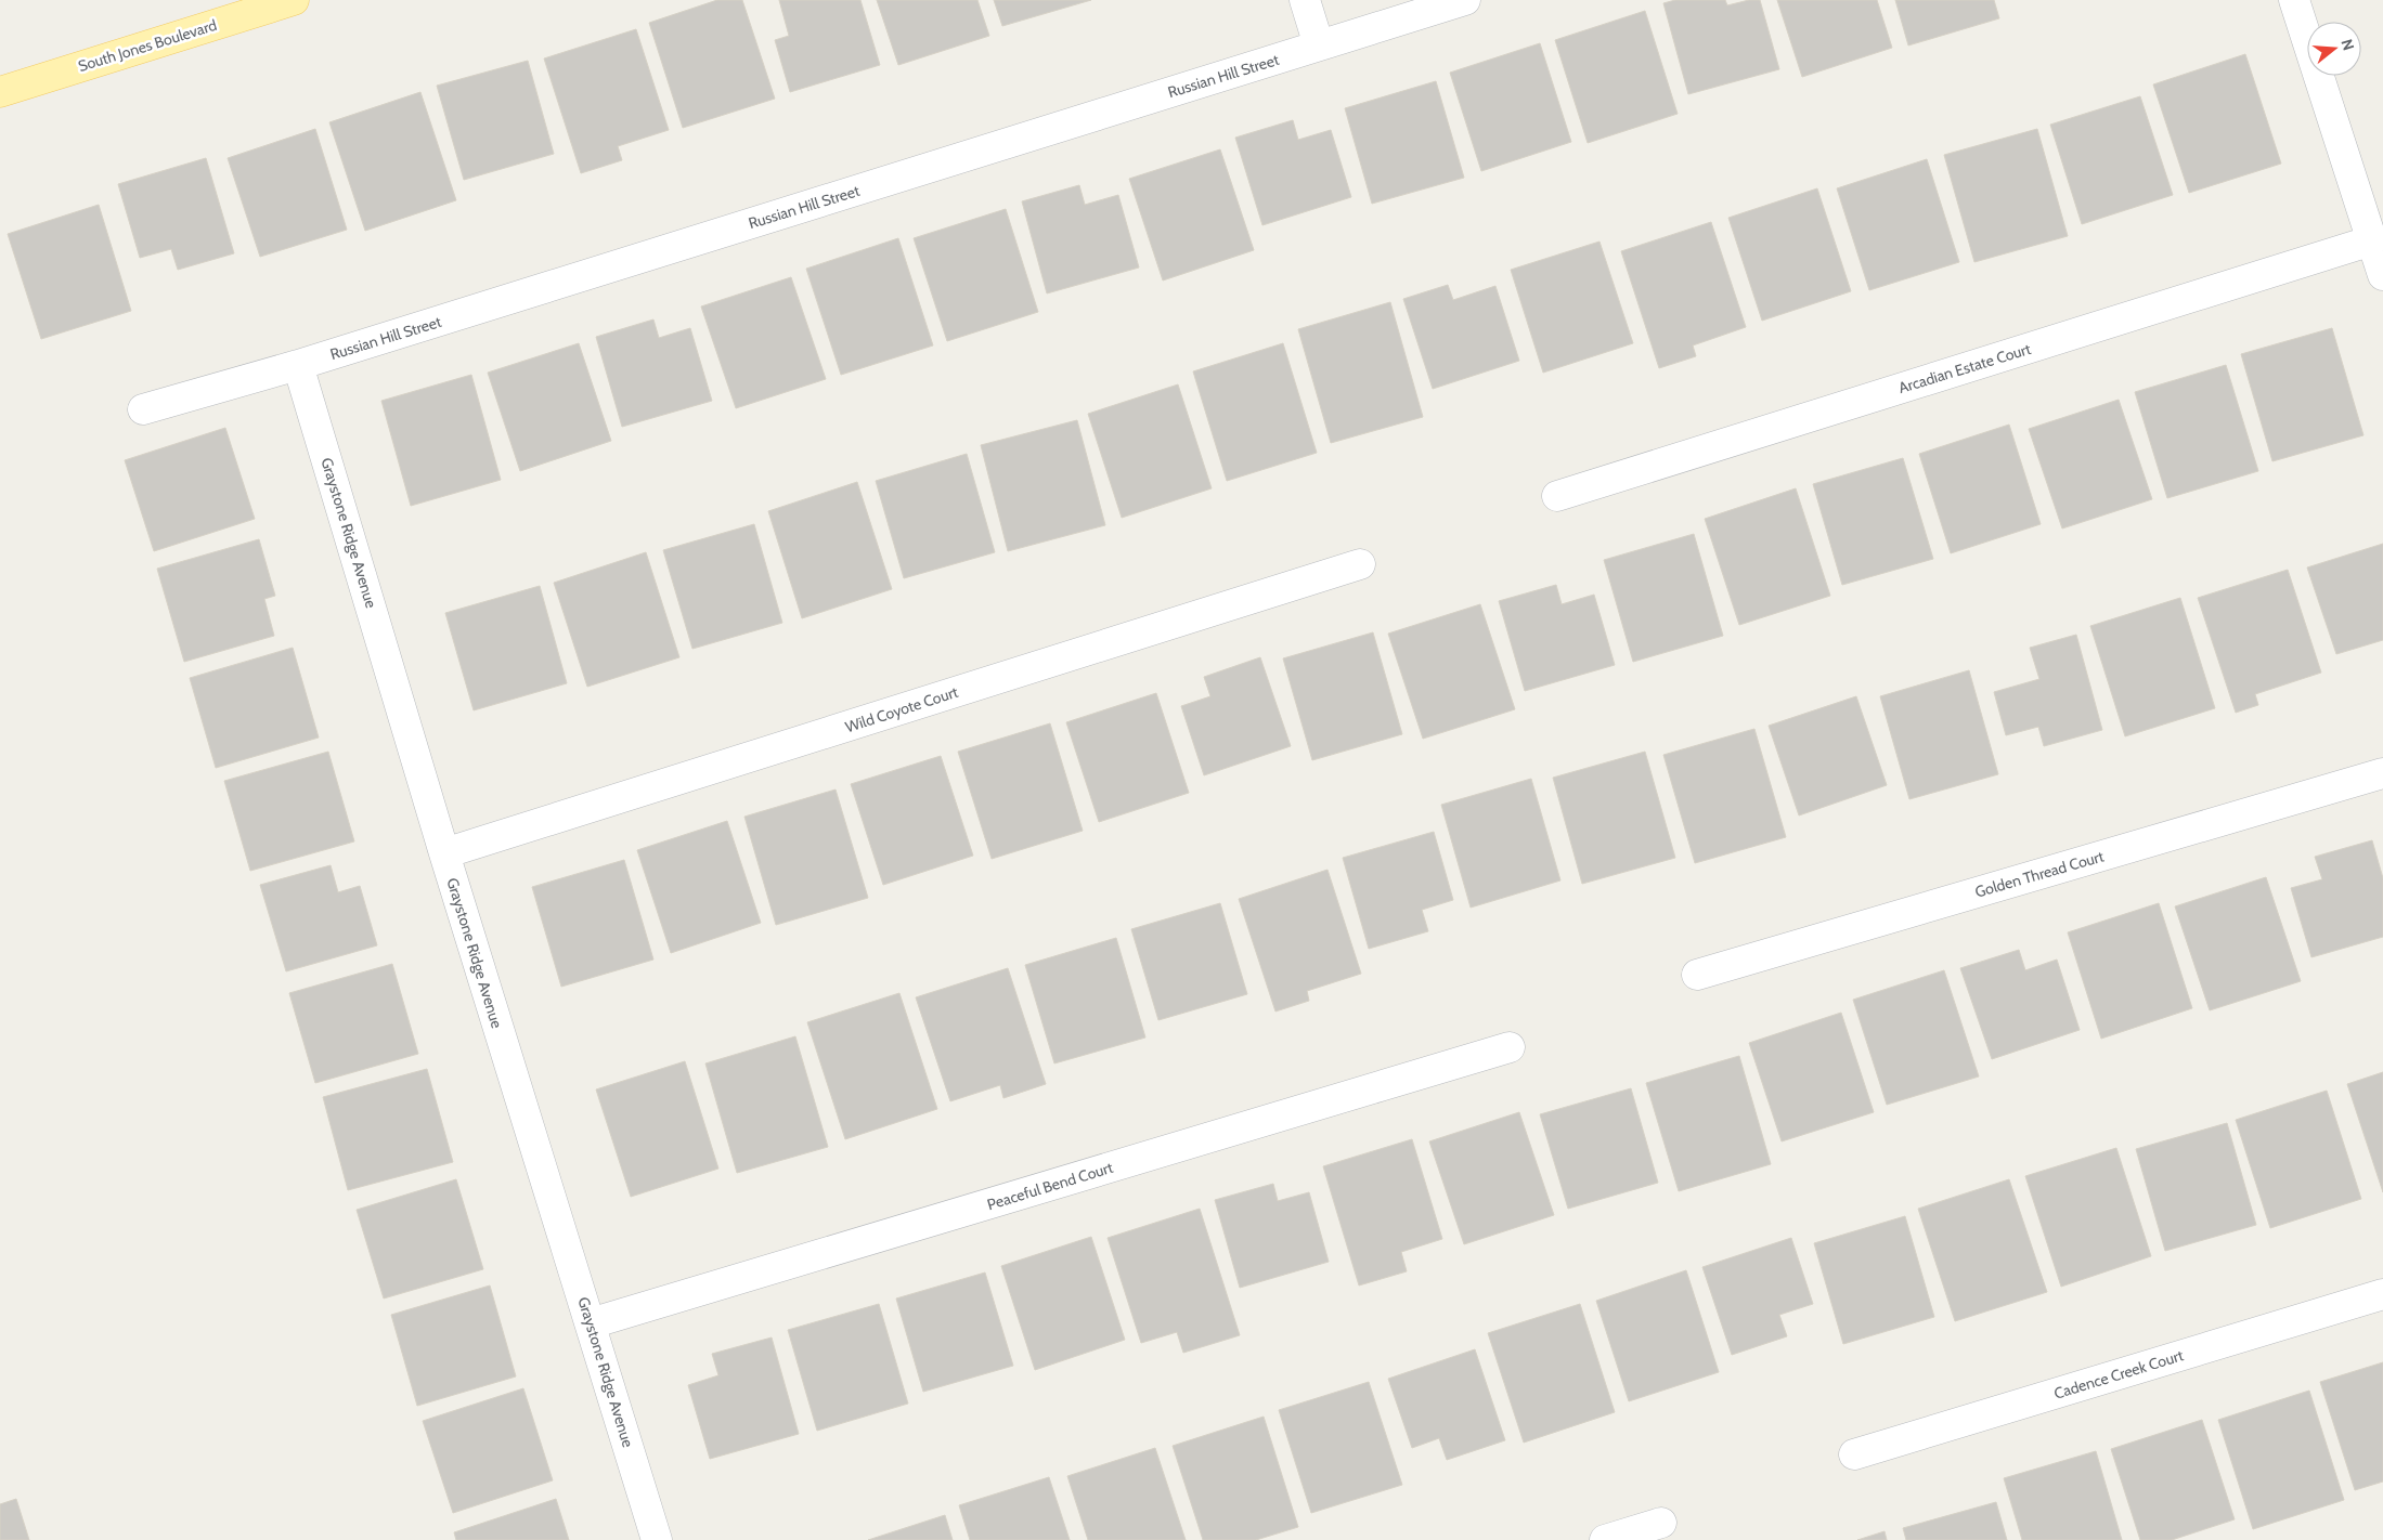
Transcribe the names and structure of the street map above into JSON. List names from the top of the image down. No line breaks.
{"streets":{"main road":["South Jones Boulevard"],"street":["Russian Hill Street","Arcadian Estate Court","Graystone Ridge Avenue","Wild Coyote Court","Golden Thread Court","Peaceful Bend Court","Cadence Creek Court"]},"crossings":[["Russian Hill Street","Graystone Ridge Avenue"],["Graystone Ridge Avenue","Wild Coyote Court"],["Graystone Ridge Avenue","Peaceful Bend Court"]],"north":"right"}
